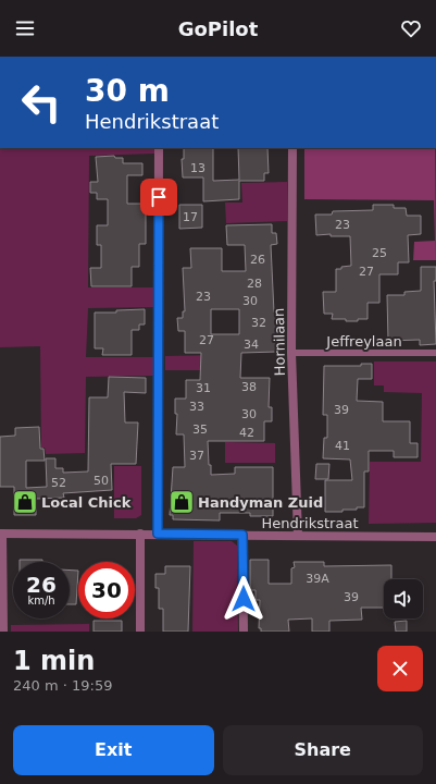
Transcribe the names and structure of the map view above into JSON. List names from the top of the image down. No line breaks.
{"streets":{"street":["Hornilaan","Hendrikstraat"],"lane":["Jeffreylaan"]},"crossings":[["Jeffreylaan","Hornilaan"],["Hornilaan","Hendrikstraat"]],"places":{"shop":["Local Chick","Handyman Zuid"]},"house_numbers":["13","17","23","25","26","27","28","23","30","32","27","34","38","31","33","39","30","35","42","41","37","50","52","39A","39"],"page":{"header":"GoPilot","turn":["30 m","Hendrikstraat"],"speed":"26 km/h","limit":"30","heading":["1 min","240 m · 19:59"],"buttons":["Exit","Share"]}}
